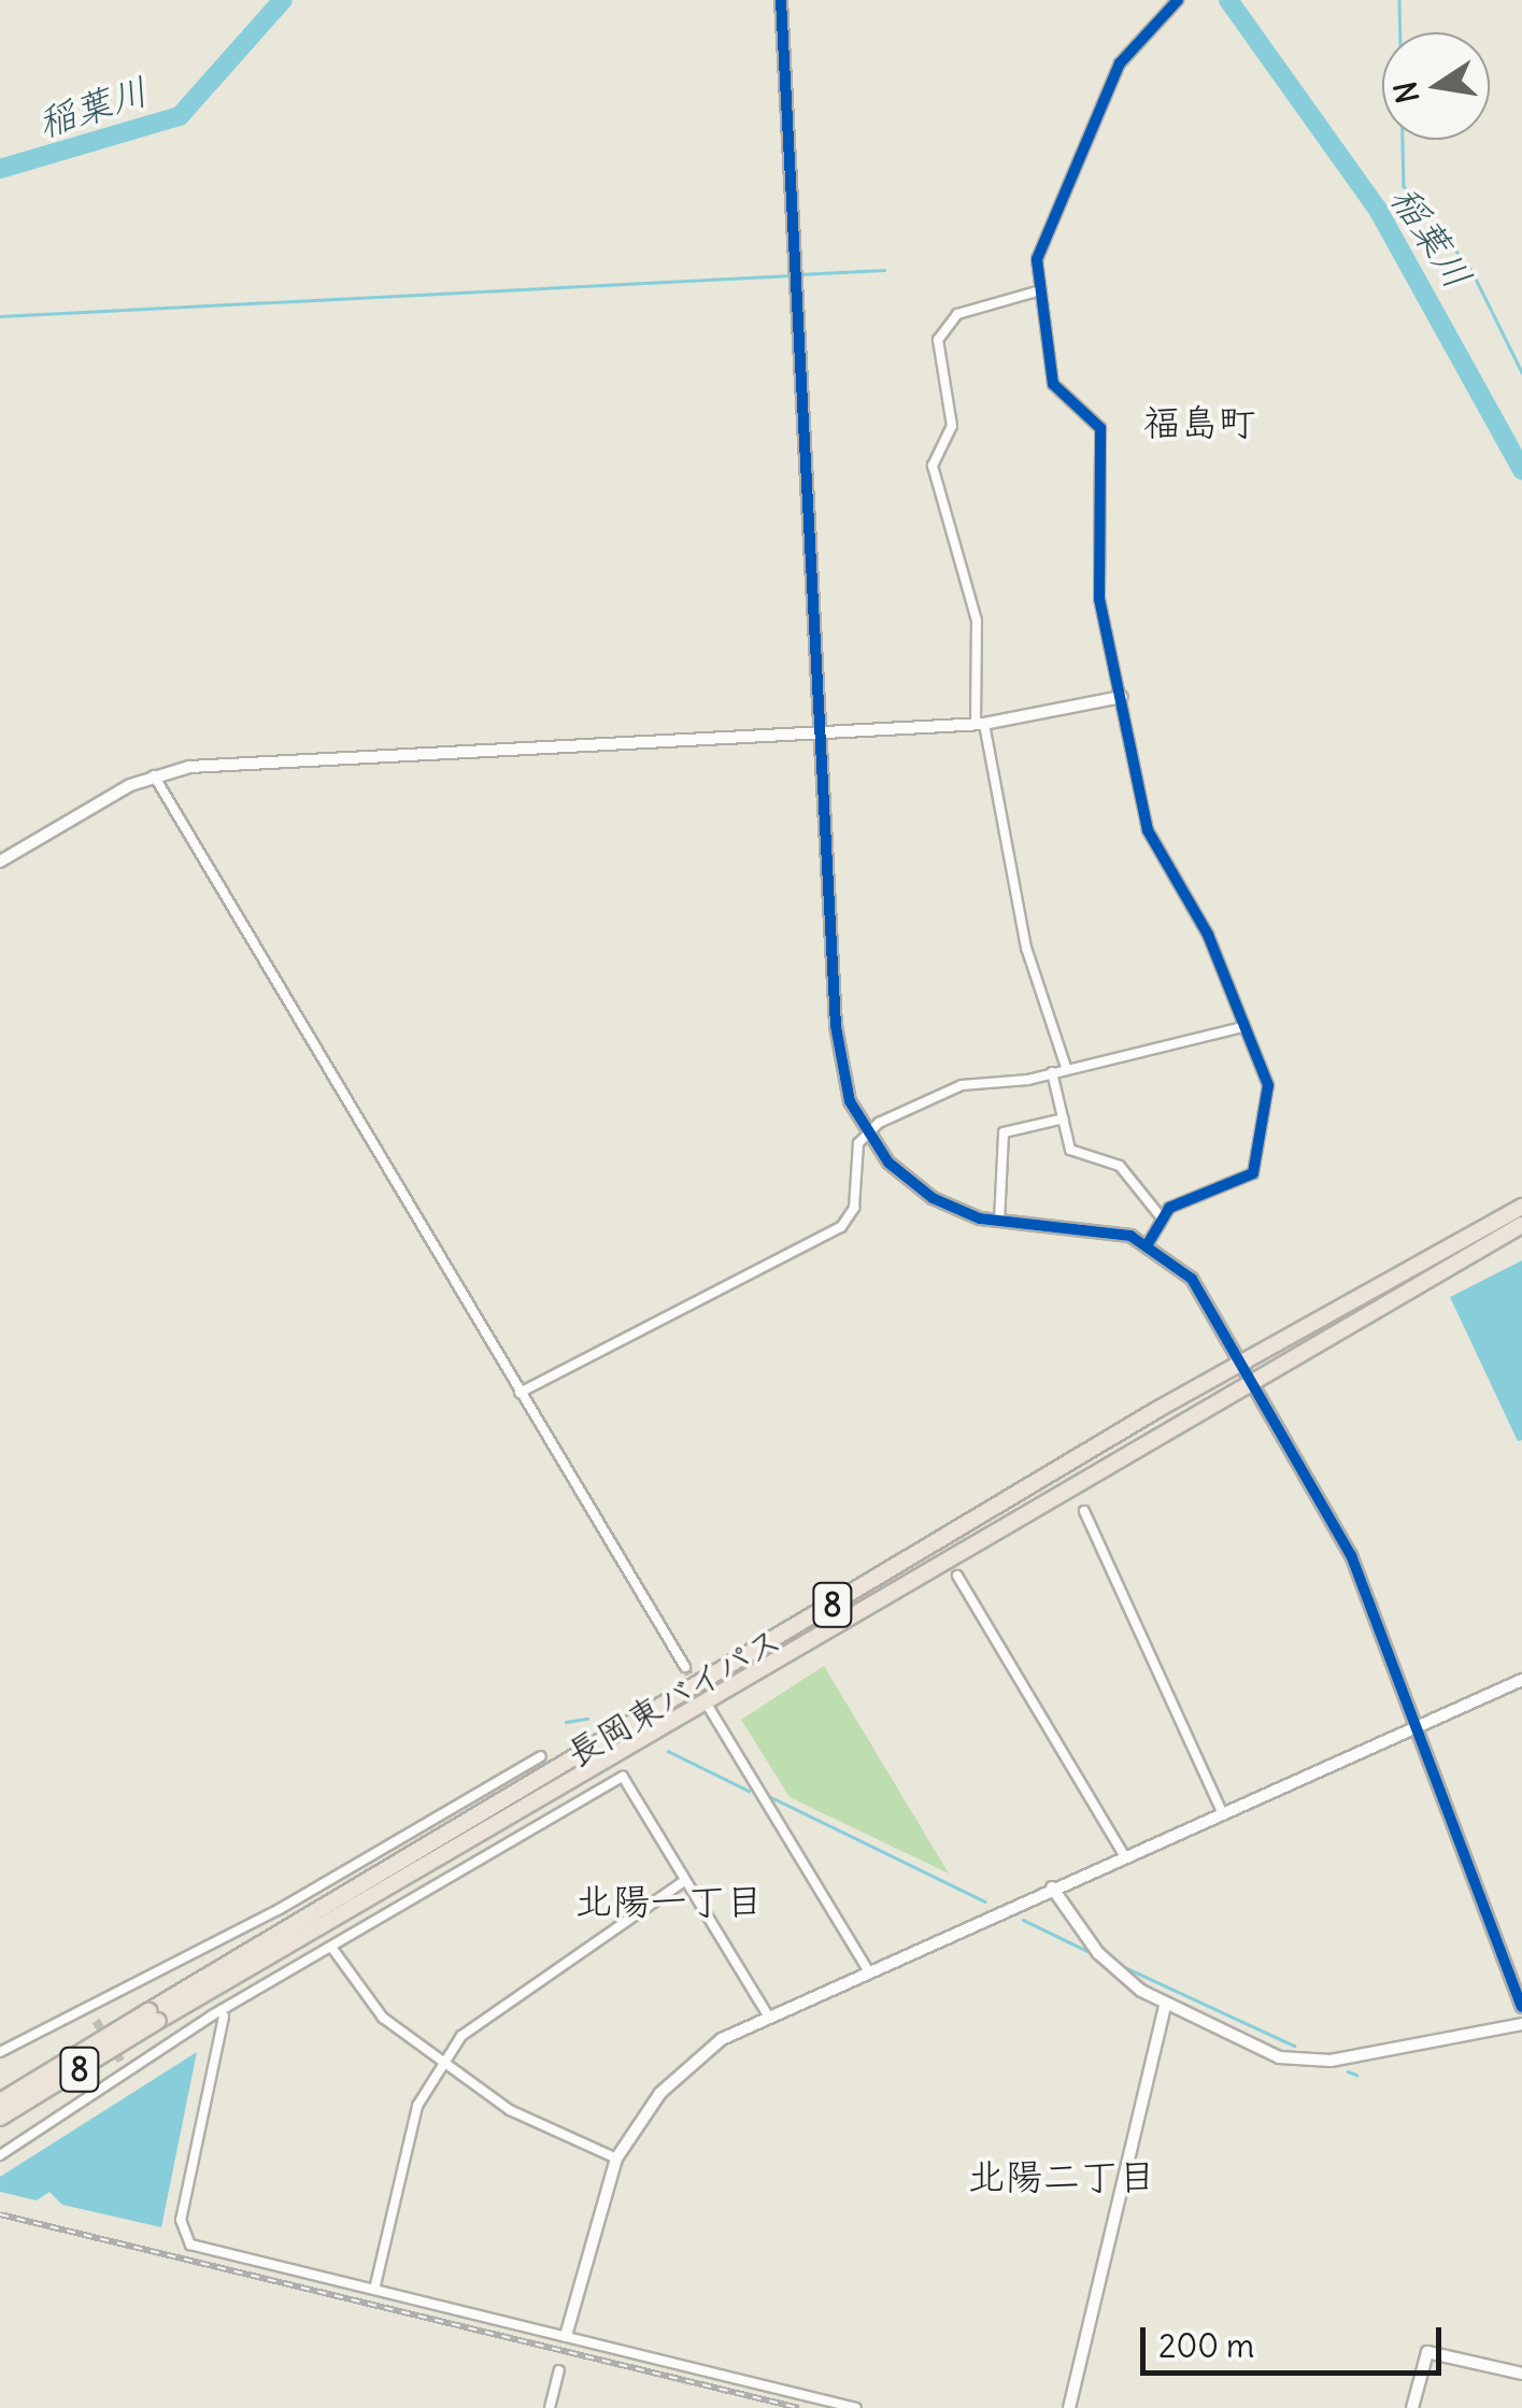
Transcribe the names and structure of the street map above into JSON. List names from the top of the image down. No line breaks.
{"streets":{"highway":["8","長岡東バイパス"]},"districts":["福島町","北陽一丁目","北陽二丁目"],"water":["稲葉川"],"scale_bar":"200 m","north":"left"}
